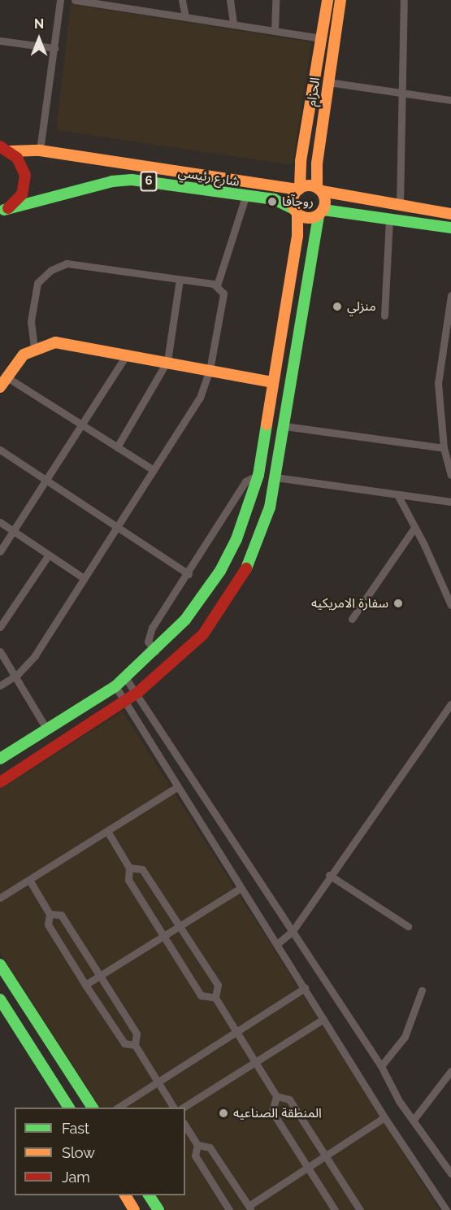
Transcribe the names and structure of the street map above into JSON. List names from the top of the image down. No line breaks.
{"streets":{"main road":["الحزام","شارع رئيسي","6"]},"crossings":[["الحزام","شارع رئيسي"]],"places":["روجآفا","منزلي","سفارة الامريكيه","المنطقة الصناعيه"],"legend":["Fast","Slow","Jam"],"north":"top"}
